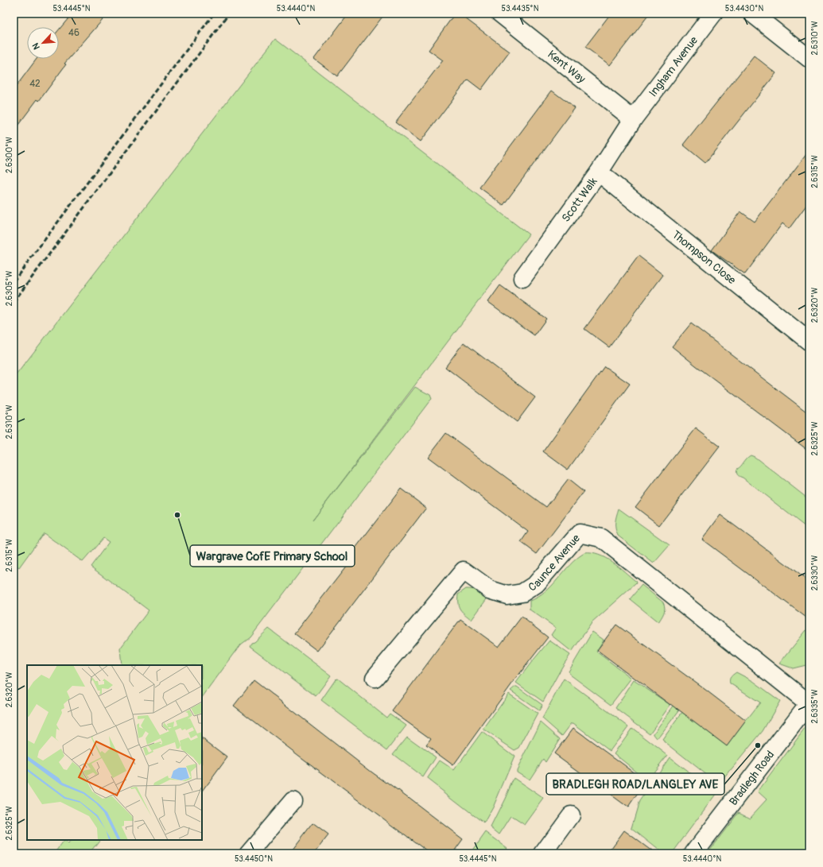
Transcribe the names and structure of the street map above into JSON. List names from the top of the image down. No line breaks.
{"streets":{"street":["Ingham Avenue","Kent Way","Scott Walk","Thompson Close","Caunce Avenue","Bradlegh Road"]},"crossings":[["Ingham Avenue","Kent Way"],["Ingham Avenue","Scott Walk"],["Kent Way","Scott Walk"],["Scott Walk","Thompson Close"],["Caunce Avenue","Bradlegh Road"]],"places":["Wargrave CofE Primary School","BRADLEGH ROAD/LANGLEY AVE"],"house_numbers":["46","42"],"north":"bottom left","coordinates":["53.4445°N","53.4440°N","53.4435°N","53.4430°N","2.6310°W","2.6300°W","2.6315°W","2.6305°W","2.6320°W","2.6325°W","2.6330°W","2.6335°W","53.4450°N"]}
